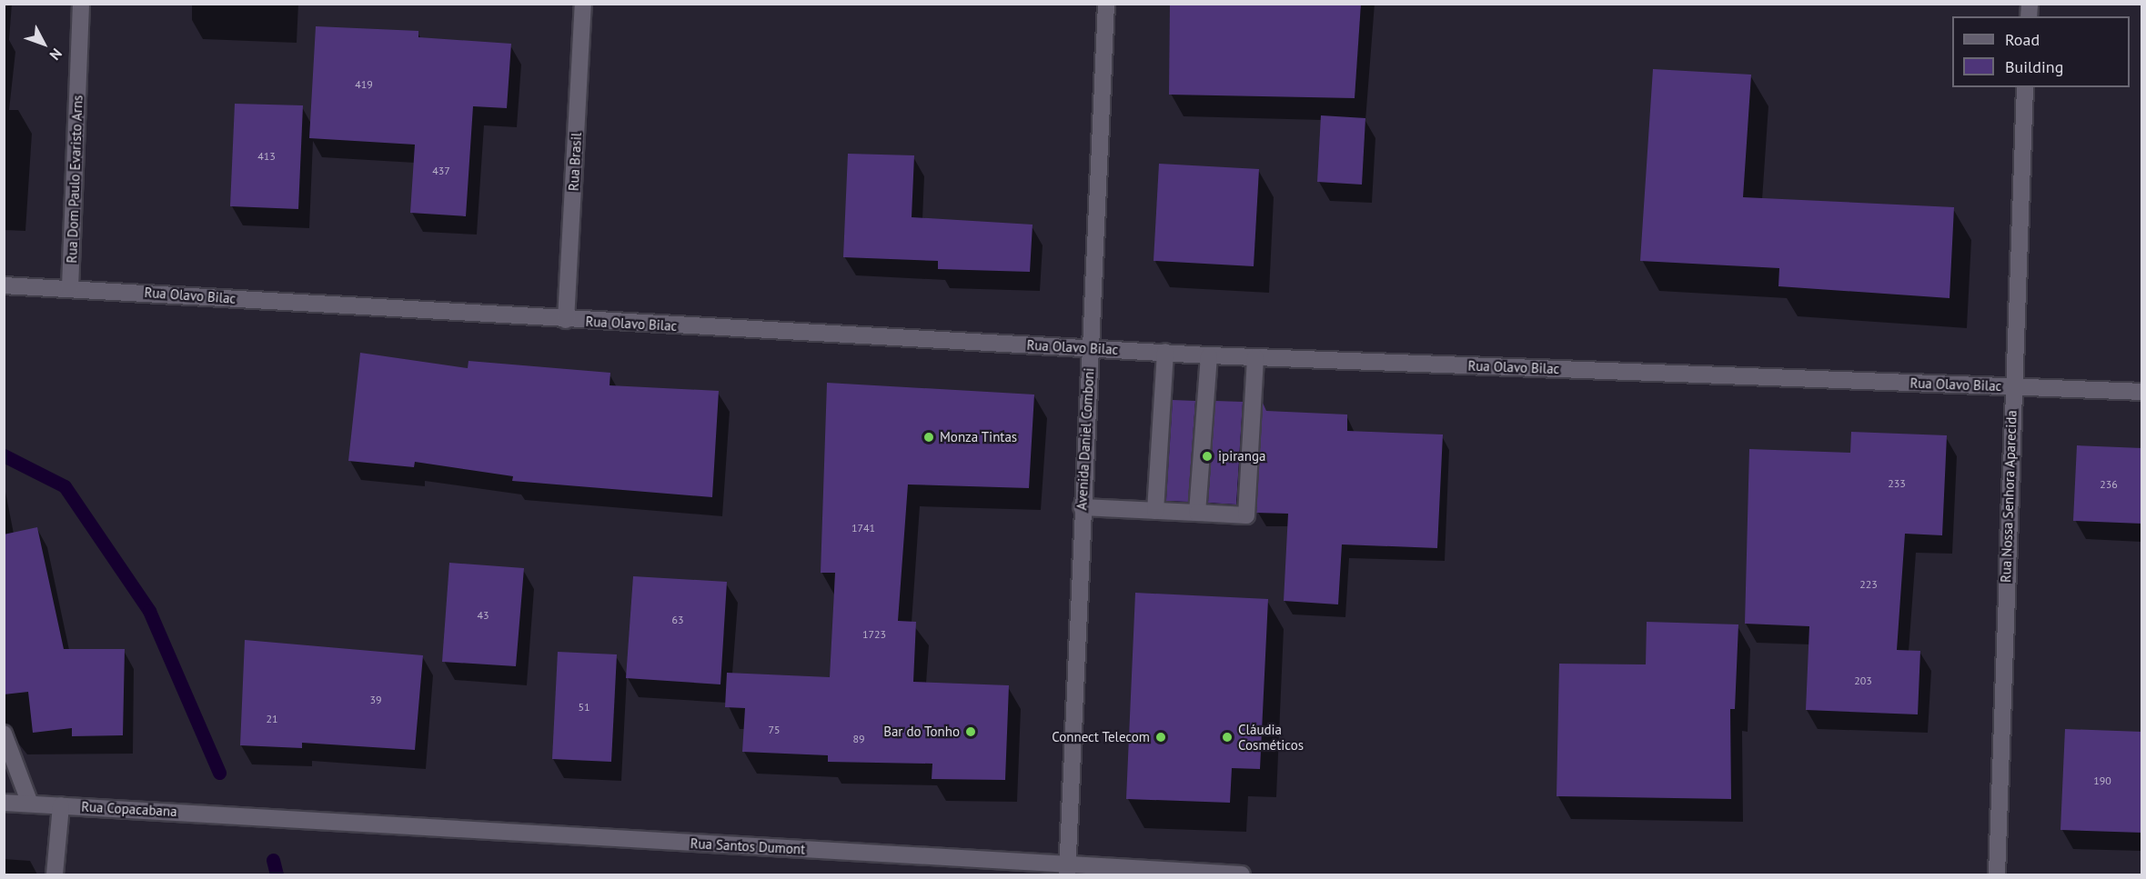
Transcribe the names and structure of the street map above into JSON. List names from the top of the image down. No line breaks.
{"streets":{"street":["Rua Brasil","Rua Dom Paulo Evaristo Arns","Rua Olavo Bilac","Avenida Daniel Comboni","Rua Nossa Senhora Aparecida","Rua Copacabana","Rua Santos Dumont"]},"crossings":[["Rua Brasil","Rua Olavo Bilac"],["Rua Dom Paulo Evaristo Arns","Rua Olavo Bilac"],["Rua Olavo Bilac","Avenida Daniel Comboni"],["Rua Olavo Bilac","Rua Nossa Senhora Aparecida"],["Avenida Daniel Comboni","Rua Santos Dumont"],["Rua Copacabana","Rua Santos Dumont"]],"places":["Monza Tintas","ipiranga","Bar do Tonho","Connect Telecom","Cláudia Cosméticos"],"house_numbers":["419","413","437","233","236","1741","223","43","63","1723","203","39","51","21","75","89","190"],"legend":["Road","Building"],"north":"bottom right"}
